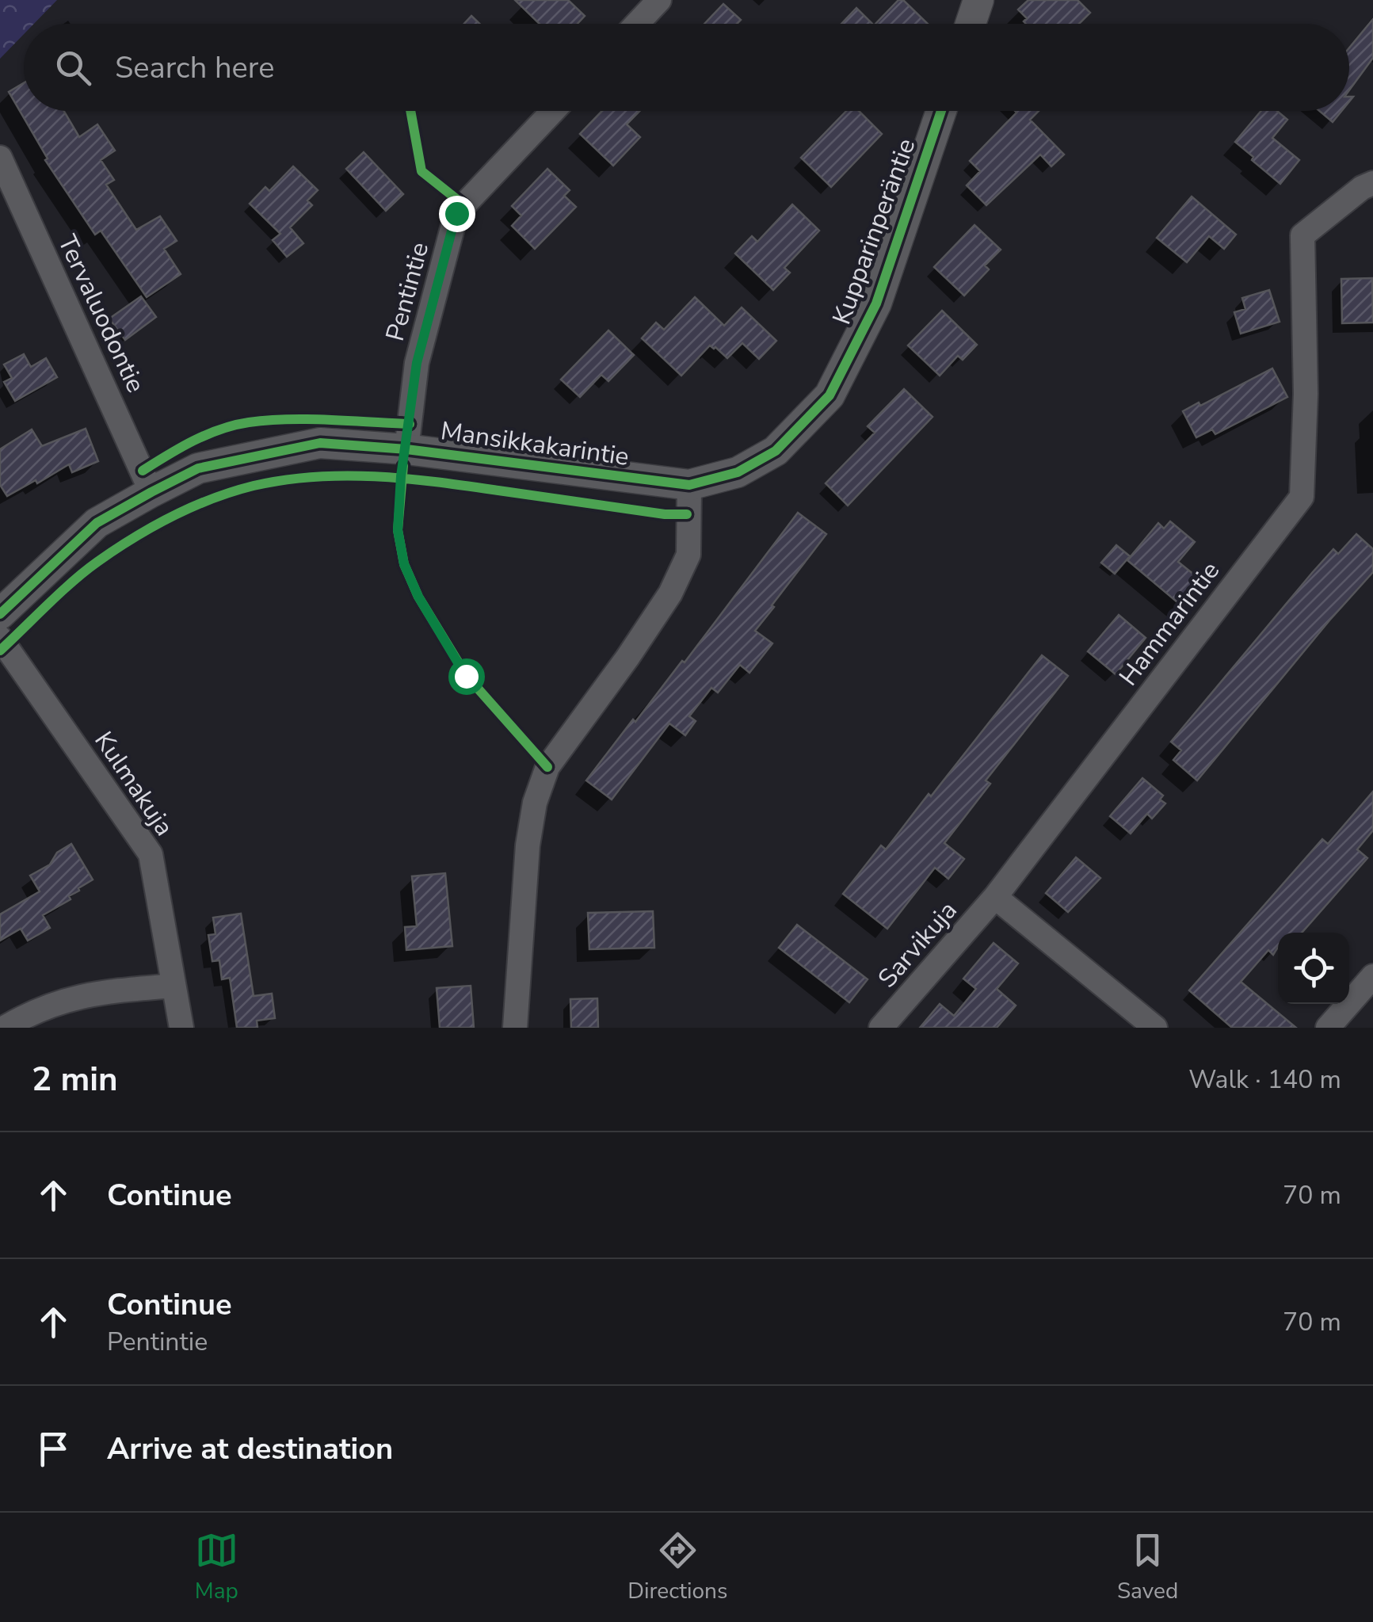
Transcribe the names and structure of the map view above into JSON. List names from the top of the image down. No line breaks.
{"streets":{"street":["Kupparinperäntie","Pentintie","Tervaluodontie","Mansikkakarintie","Hammarintie","Kulmakuja","Sarvikuja"]},"crossings":[["Kupparinperäntie","Mansikkakarintie"],["Pentintie","Mansikkakarintie"],["Tervaluodontie","Mansikkakarintie"],["Hammarintie","Sarvikuja"]],"page":{"search":"Search here","heading":["2 min","Walk · 140 m"],"list":[["Continue","70 m"],["Continue","Pentintie","70 m"],"Arrive at destination"],"nav":["Map","Directions","Saved"]}}
